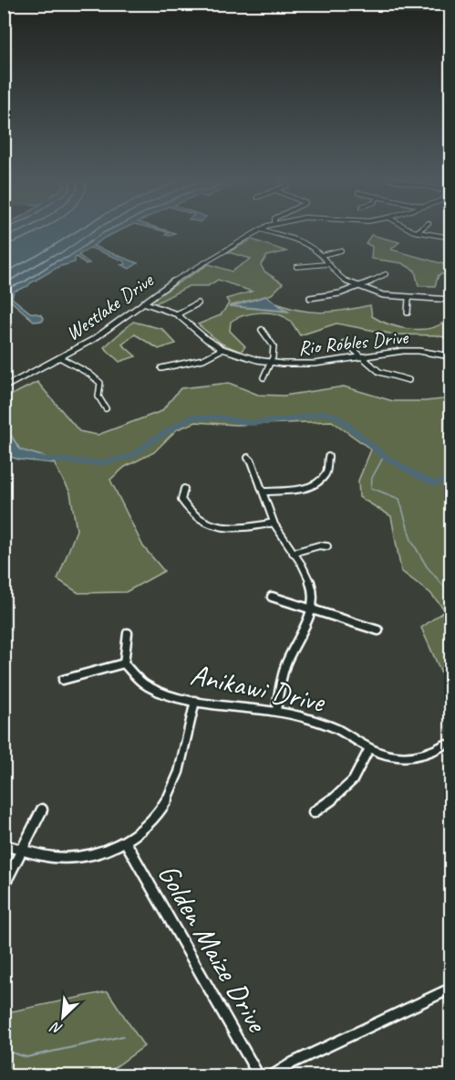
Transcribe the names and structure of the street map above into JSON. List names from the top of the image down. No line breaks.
{"streets":{"street":["Westlake Drive","Rio Robles Drive","Anikawi Drive","Golden Maize Drive"]},"crossings":[["Westlake Drive","Rio Robles Drive"]],"north":"bottom left"}
